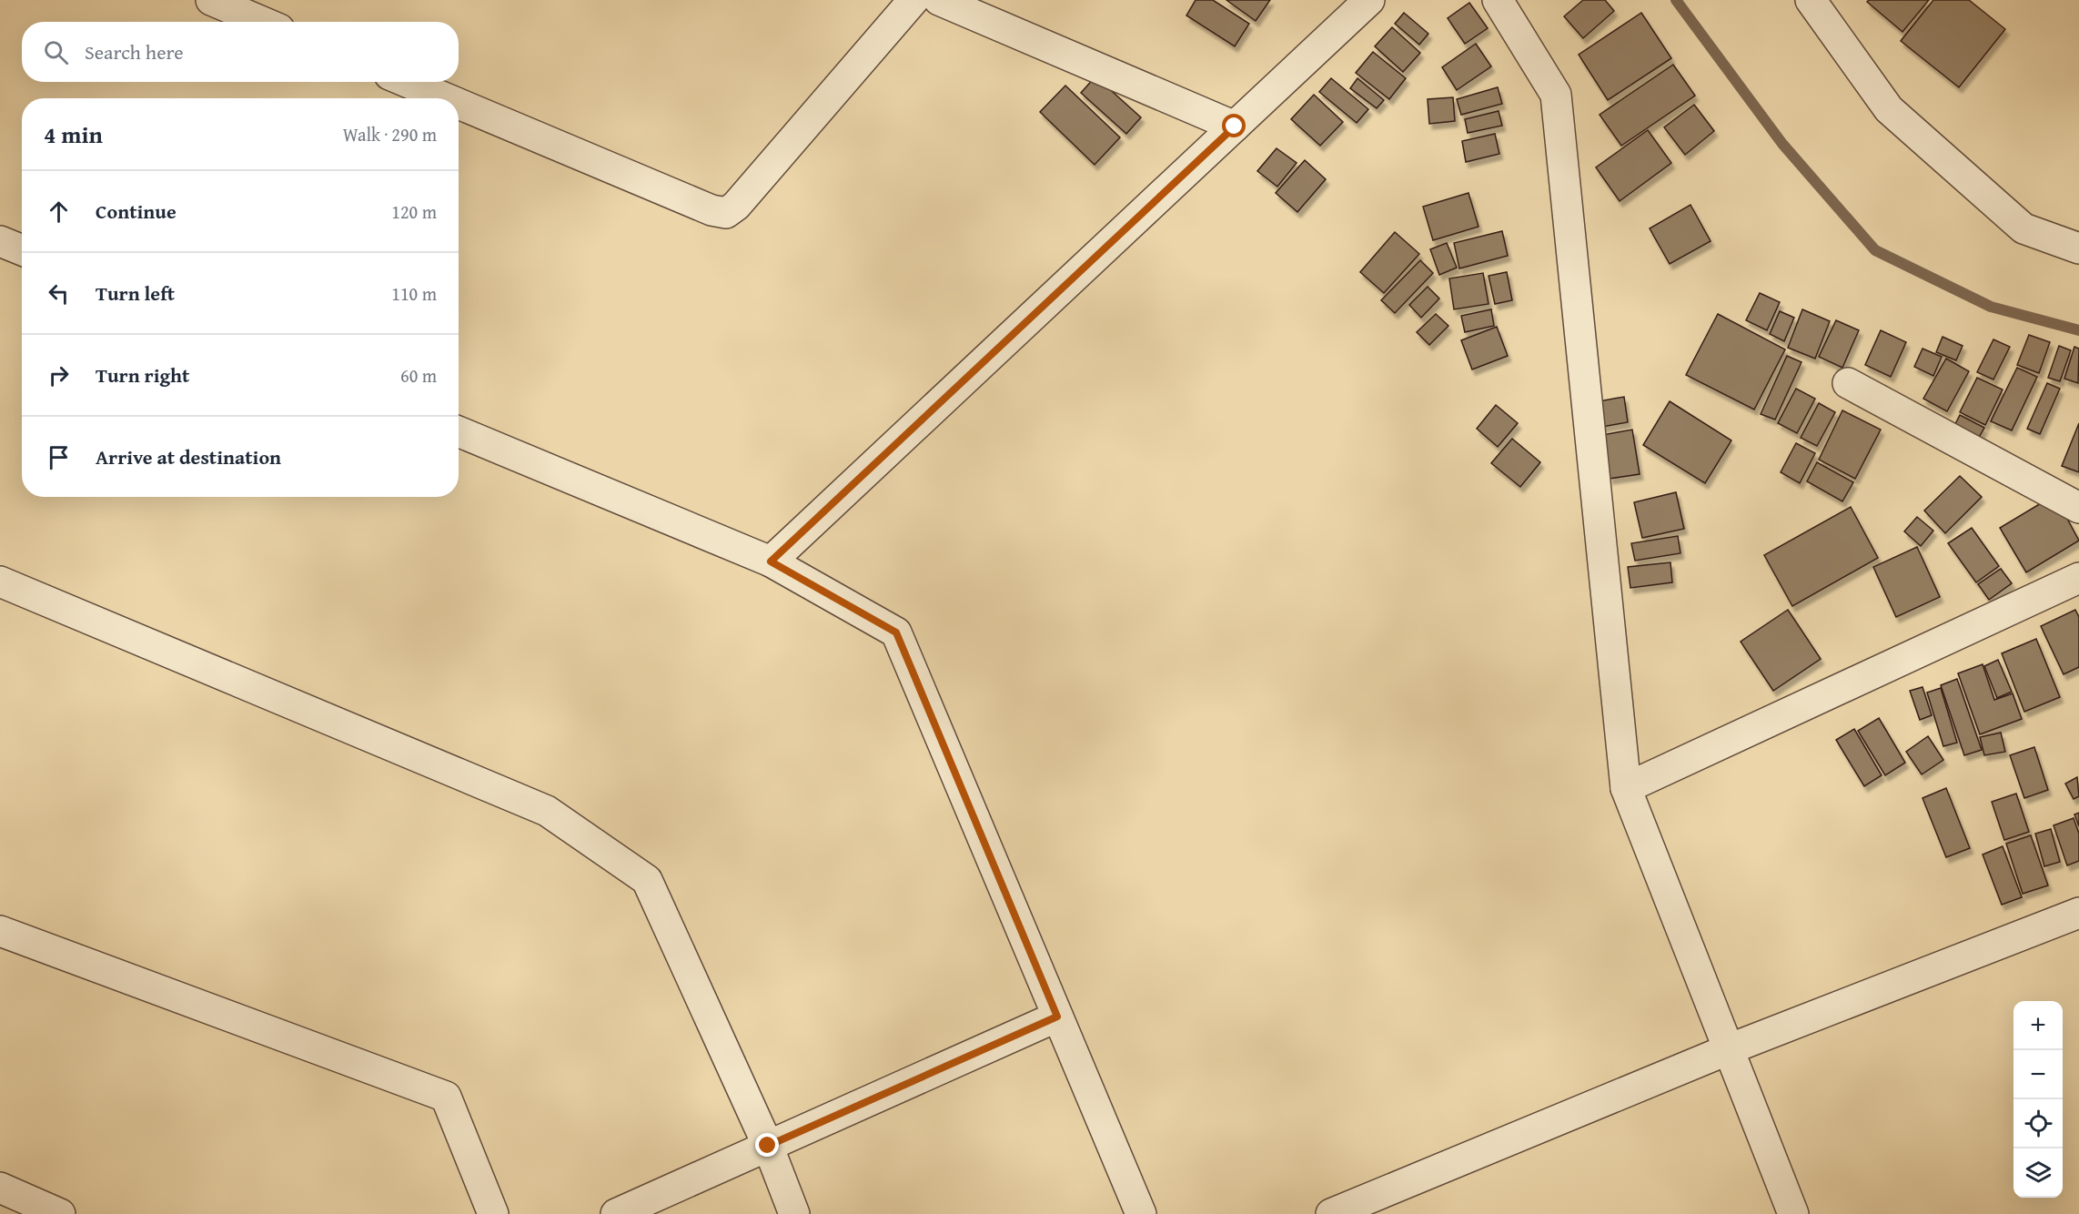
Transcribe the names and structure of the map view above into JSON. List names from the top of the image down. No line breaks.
{"page":{"search":"Search here","heading":["4 min","Walk · 290 m"],"list":[["Continue","120 m"],["Turn left","110 m"],["Turn right","60 m"],"Arrive at destination"],"map_buttons":["+","−"]}}
